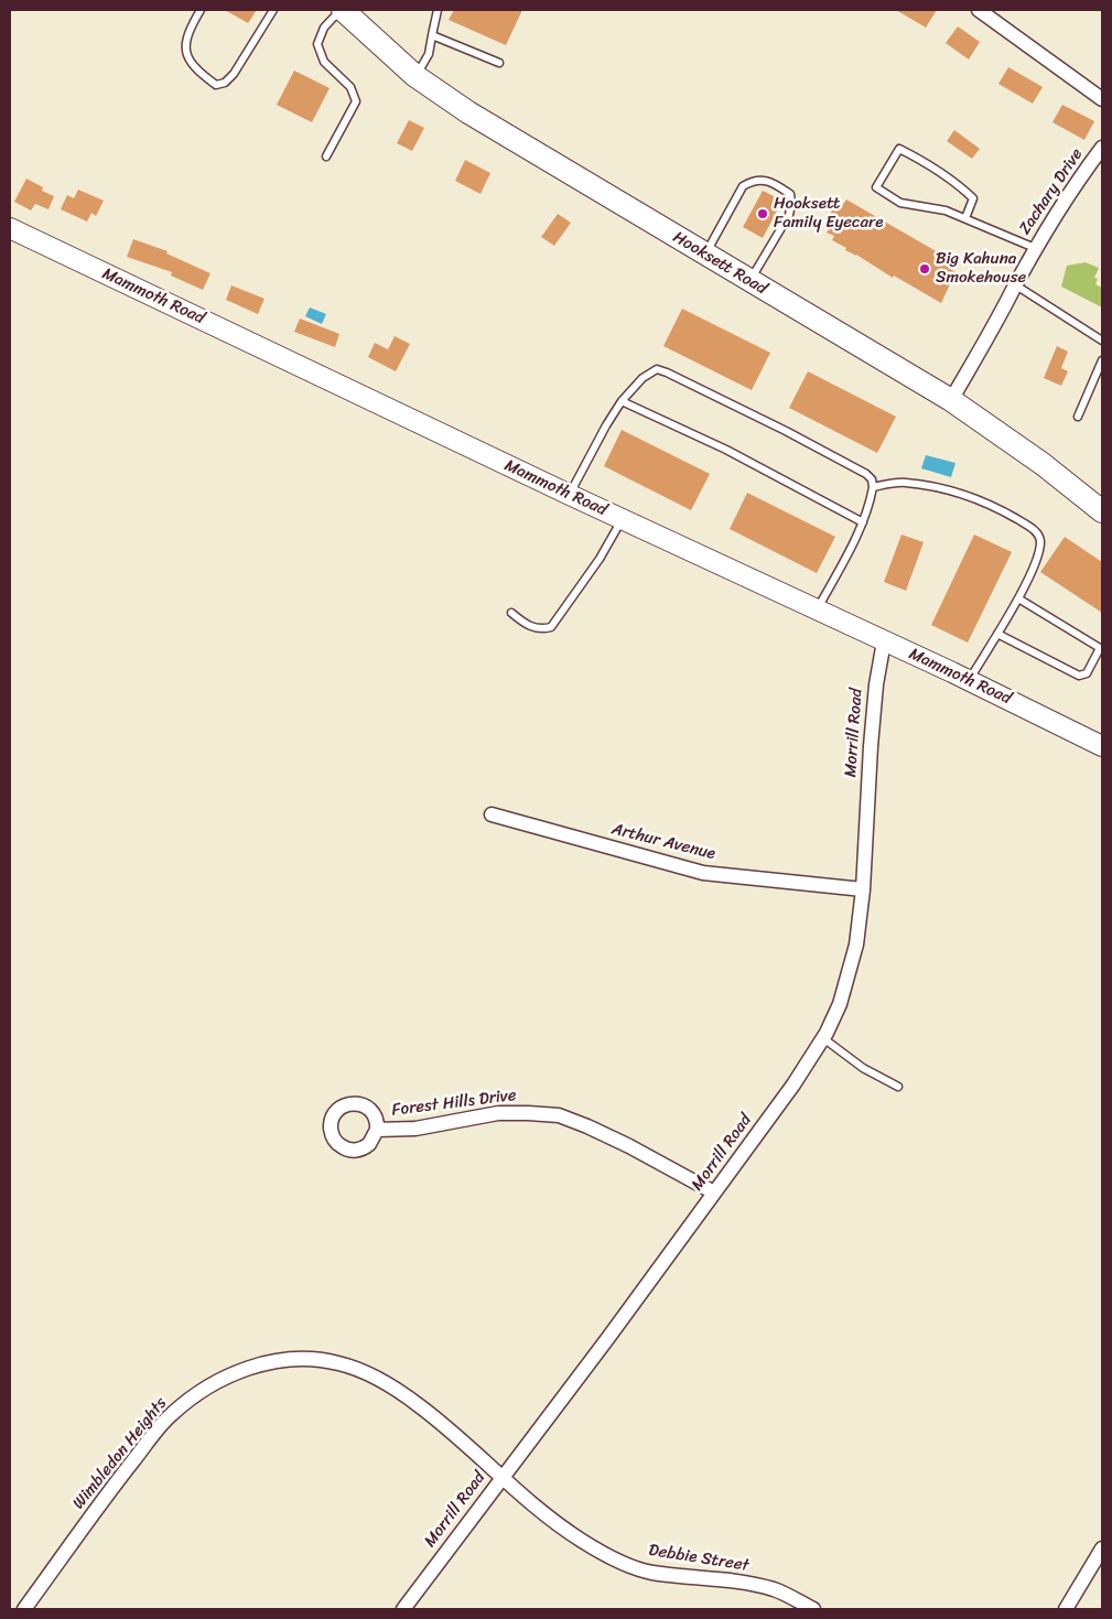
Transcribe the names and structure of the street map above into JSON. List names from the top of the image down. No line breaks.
{"streets":{"main road":["Hooksett Road","Mammoth Road"],"street":["Zachary Drive","Morrill Road","Arthur Avenue","Forest Hills Drive","Wimbledon Heights","Debbie Street"]},"crossings":[["Zachary Drive","Hooksett Road"],["Mammoth Road","Morrill Road"],["Morrill Road","Arthur Avenue"],["Morrill Road","Forest Hills Drive"],["Morrill Road","Wimbledon Heights"],["Morrill Road","Debbie Street"],["Wimbledon Heights","Debbie Street"]],"places":["Hooksett Family Eyecare","Big Kahuna Smokehouse"]}
